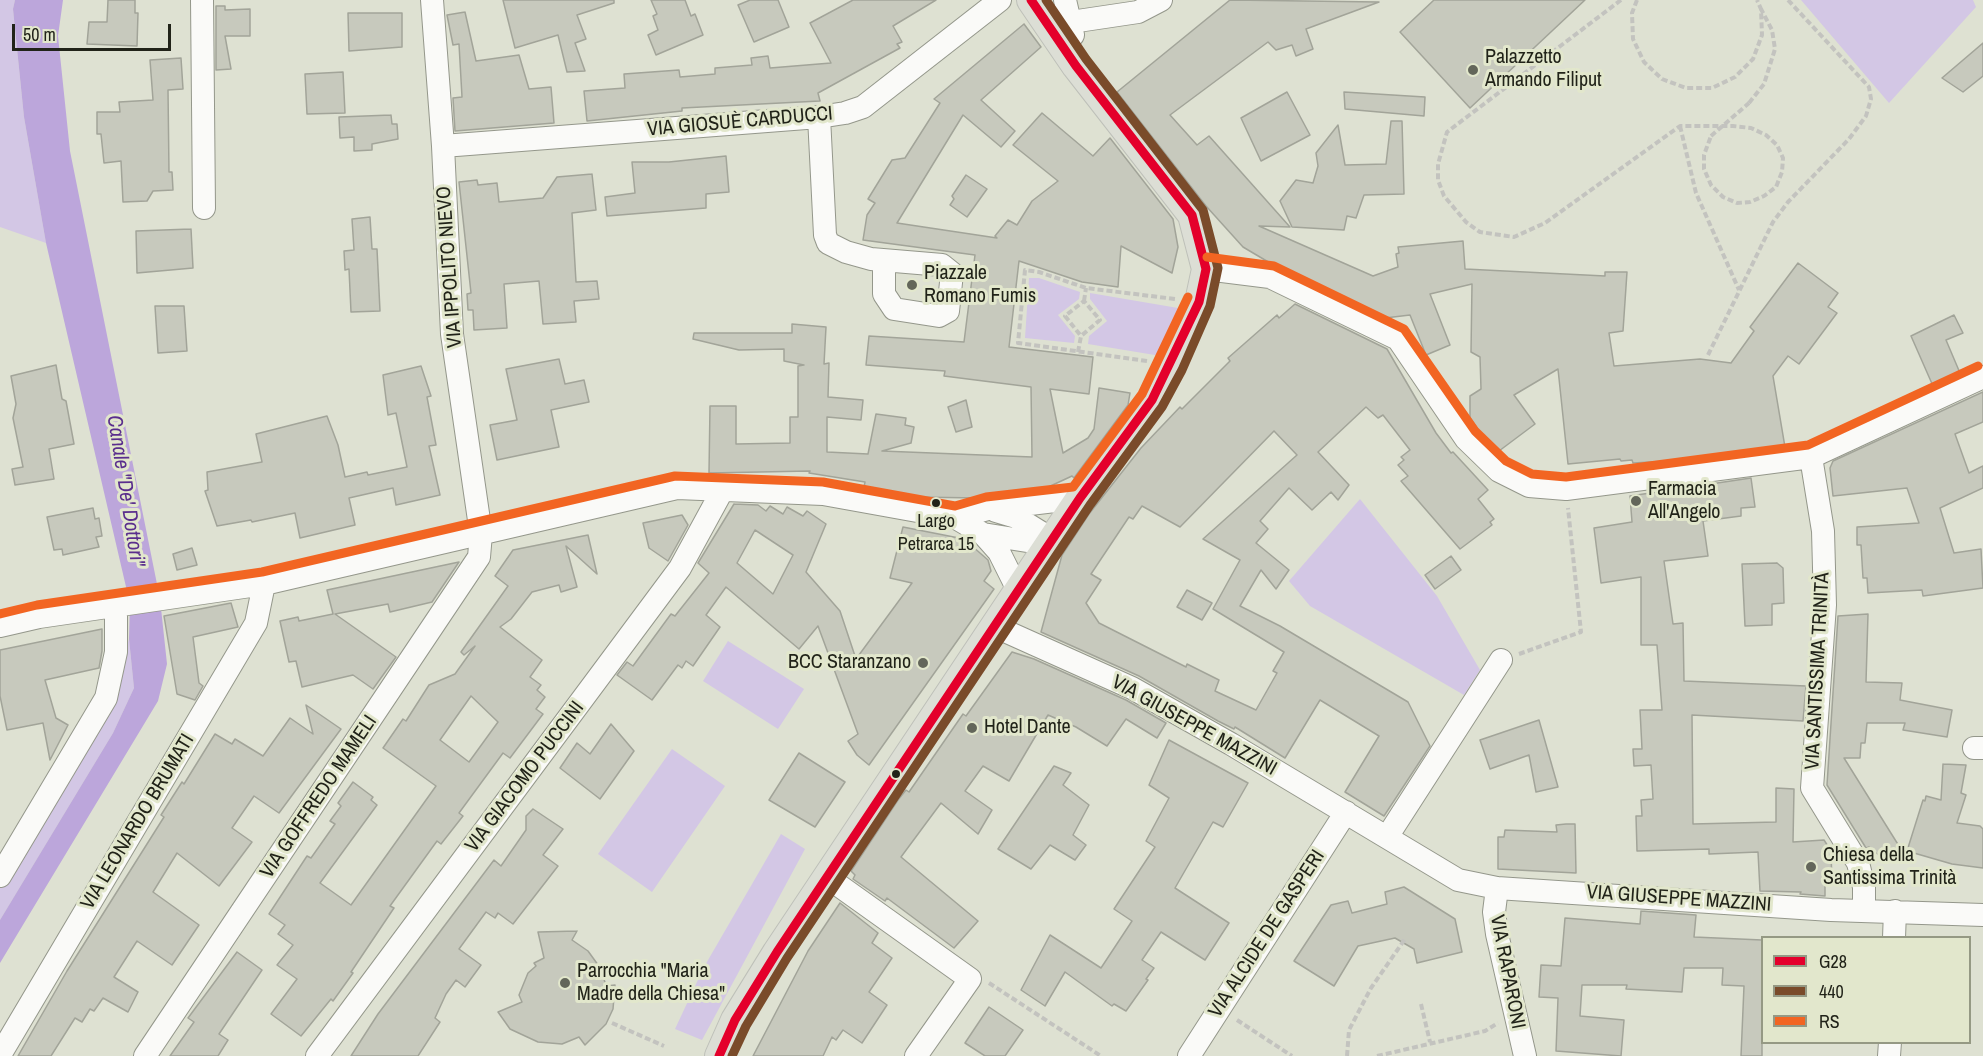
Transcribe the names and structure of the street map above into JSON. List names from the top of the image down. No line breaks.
{"streets":{"street":["VIA GIOSUÈ CARDUCCI","VIA IPPOLITO NIEVO","VIA SANTISSIMA TRINITÀ","VIA GIUSEPPE MAZZINI","VIA GIACOMO PUCCINI","VIA GOFFREDO MAMELI","VIA LEONARDO BRUMATI","VIA ALCIDE DE GASPERI","VIA RAPARONI"]},"crossings":[["VIA GIOSUÈ CARDUCCI","VIA IPPOLITO NIEVO"],["VIA IPPOLITO NIEVO","VIA GOFFREDO MAMELI"],["VIA SANTISSIMA TRINITÀ","VIA GIUSEPPE MAZZINI"],["VIA GIUSEPPE MAZZINI","VIA ALCIDE DE GASPERI"],["VIA GIUSEPPE MAZZINI","VIA RAPARONI"]],"water":["Canale \"De' Dottori\""],"places":["Palazzetto Armando Filiput","Piazzale Romano Fumis","Farmacia All'Angelo","Largo Petrarca 15","BCC Staranzano","Hotel Dante","Chiesa della Santissima Trinità","Parrocchia \"Maria Madre della Chiesa\""],"lines":["transit line G28","transit line 440","transit line RS"],"legend":["G28","440","RS"],"scale_bar":"50 m"}
